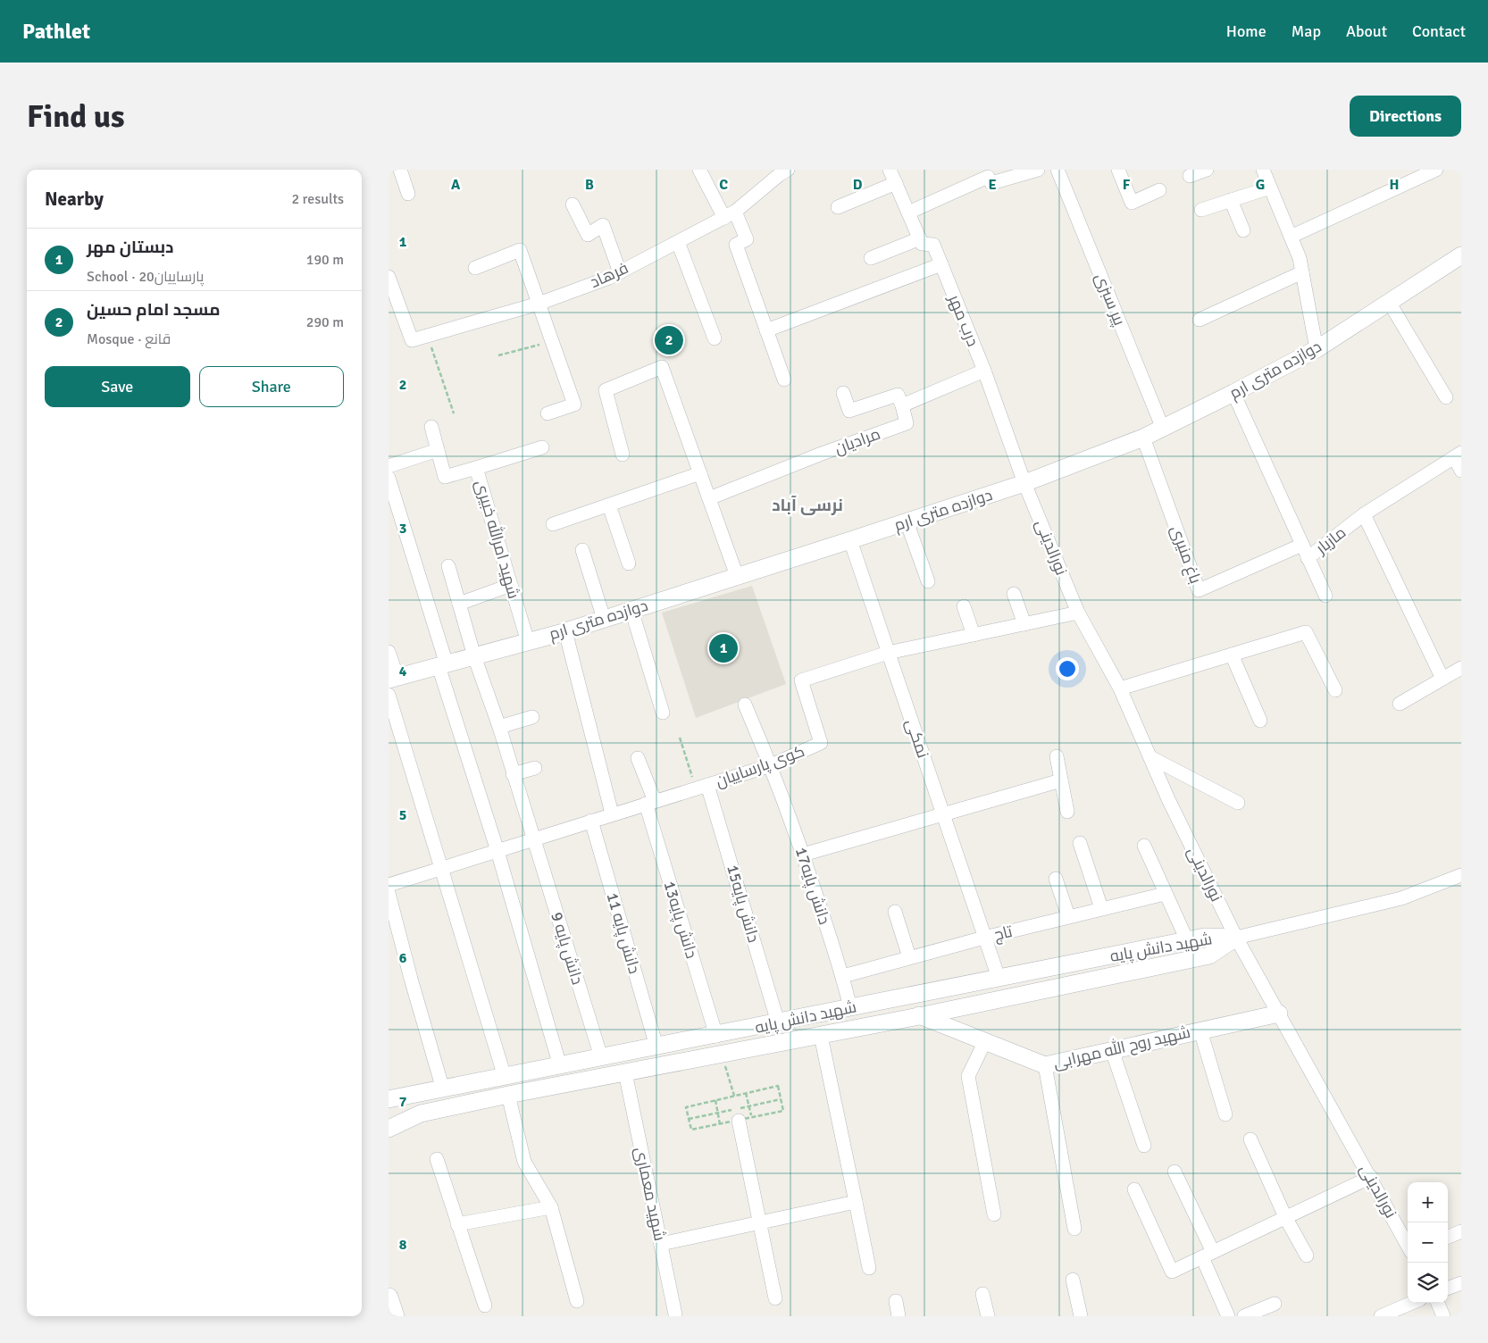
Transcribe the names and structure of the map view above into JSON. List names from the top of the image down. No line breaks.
{"streets":{"street":["فرهاد","پیر سبزی","درب مهر","دوازده متری ارم","مرادیان","شهید امرالله خبیری","مازیار","نورالدینی","باغ منیری","نمکی","کوی پارساییان","دانش پایه17","دانش پایه15","دانش پایه13","دانش پایه 11","تاچ","شهید دانش پایه","دانش پایه 9","شهید روح الله مهرابی","شهید معماری"]},"crossings":[["پیر سبزی","دوازده متری ارم"],["درب مهر","دوازده متری ارم"],["درب مهر","نورالدینی"],["دوازده متری ارم","شهید امرالله خبیری"],["دوازده متری ارم","مازیار"],["دوازده متری ارم","نورالدینی"],["دوازده متری ارم","باغ منیری"],["دوازده متری ارم","نمکی"],["دوازده متری ارم","دانش پایه 9"],["مازیار","باغ منیری"],["نورالدینی","کوی پارساییان"],["نورالدینی","شهید دانش پایه"],["نورالدینی","شهید روح الله مهرابی"],["نمکی","کوی پارساییان"],["نمکی","تاچ"],["نمکی","شهید دانش پایه"],["کوی پارساییان","دانش پایه17"],["کوی پارساییان","دانش پایه15"],["کوی پارساییان","دانش پایه13"],["کوی پارساییان","دانش پایه 11"],["کوی پارساییان","دانش پایه 9"],["دانش پایه17","تاچ"],["دانش پایه17","شهید دانش پایه"],["دانش پایه15","شهید دانش پایه"],["دانش پایه13","شهید دانش پایه"],["دانش پایه 11","شهید دانش پایه"],["شهید دانش پایه","دانش پایه 9"],["شهید دانش پایه","شهید روح الله مهرابی"],["شهید دانش پایه","شهید معماری"]],"districts":["نرسی آباد"],"page":{"header":"Pathlet","nav":["Home","Map","About","Contact"],"buttons":["Directions",["Save","Share"]],"title":"Find us","heading":["Nearby","2 results"],"list":[{"mark":"1","name":"دبستان مهر","note":"School · پارساییان20","value":"190 m"},{"mark":"2","name":"مسجد امام حسین","note":"Mosque · قانع","value":"290 m"}],"pins":["2","1"],"map_buttons":["+","−"]},"grid":{"columns":["A","B","C","D","E","F","G","H"],"rows":["1","2","3","4","5","6","7","8"]}}
